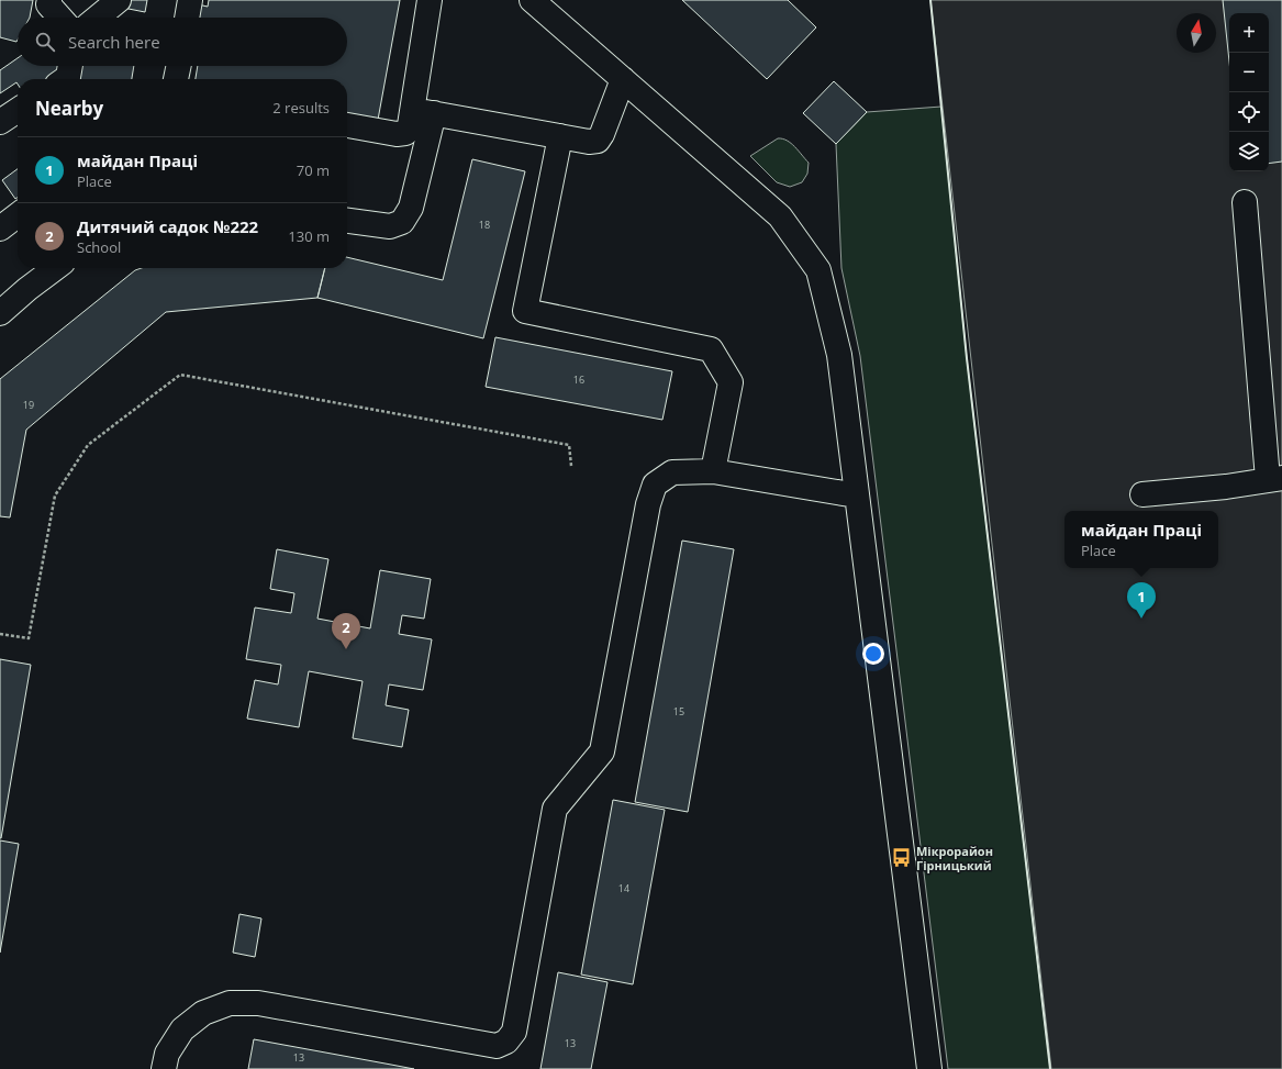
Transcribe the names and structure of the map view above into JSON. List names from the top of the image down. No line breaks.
{"places":{"bus stop":["Мiкрорайон Гiрницький"]},"house_numbers":["18","16","19","15","14","13","13"],"north":"top","page":{"map_buttons":["+","−"],"search":"Search here","heading":["Nearby","2 results"],"list":[{"mark":"1","name":"майдан Праці","note":"Place","value":"70 m"},{"mark":"2","name":"Дитячий садок №222","note":"School","value":"130 m"}],"popup":["майдан Праці","Place"],"pins":["1","2"]}}
